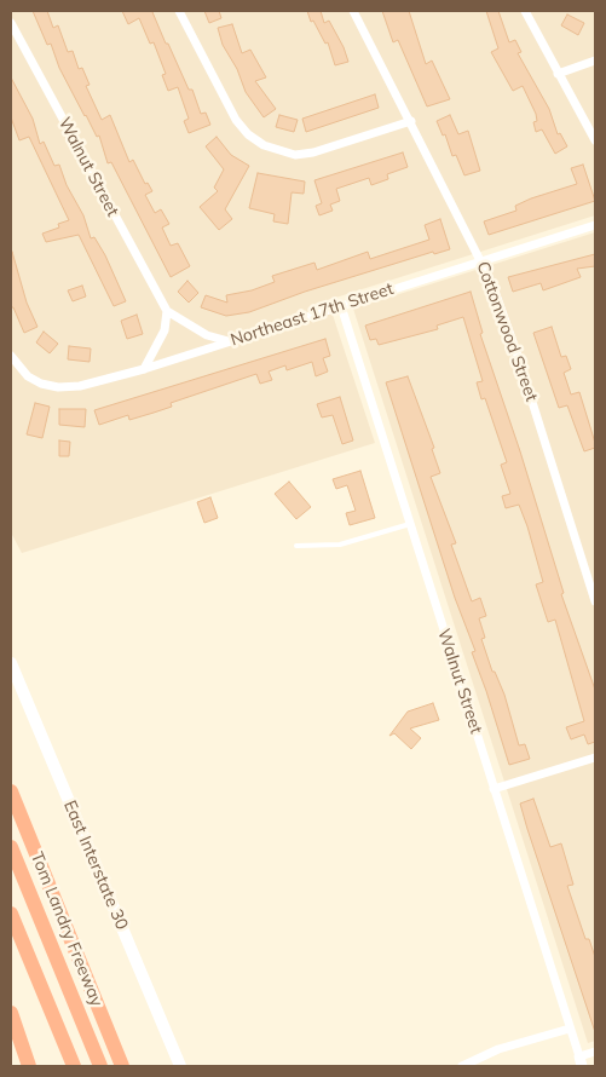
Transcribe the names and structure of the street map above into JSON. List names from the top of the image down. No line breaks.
{"streets":{"highway":["Tom Landry Freeway"],"main road":["East Interstate 30"],"street":["Walnut Street","Northeast 17th Street","Cottonwood Street"]},"crossings":[["Walnut Street","Northeast 17th Street"],["Northeast 17th Street","Cottonwood Street"]]}
